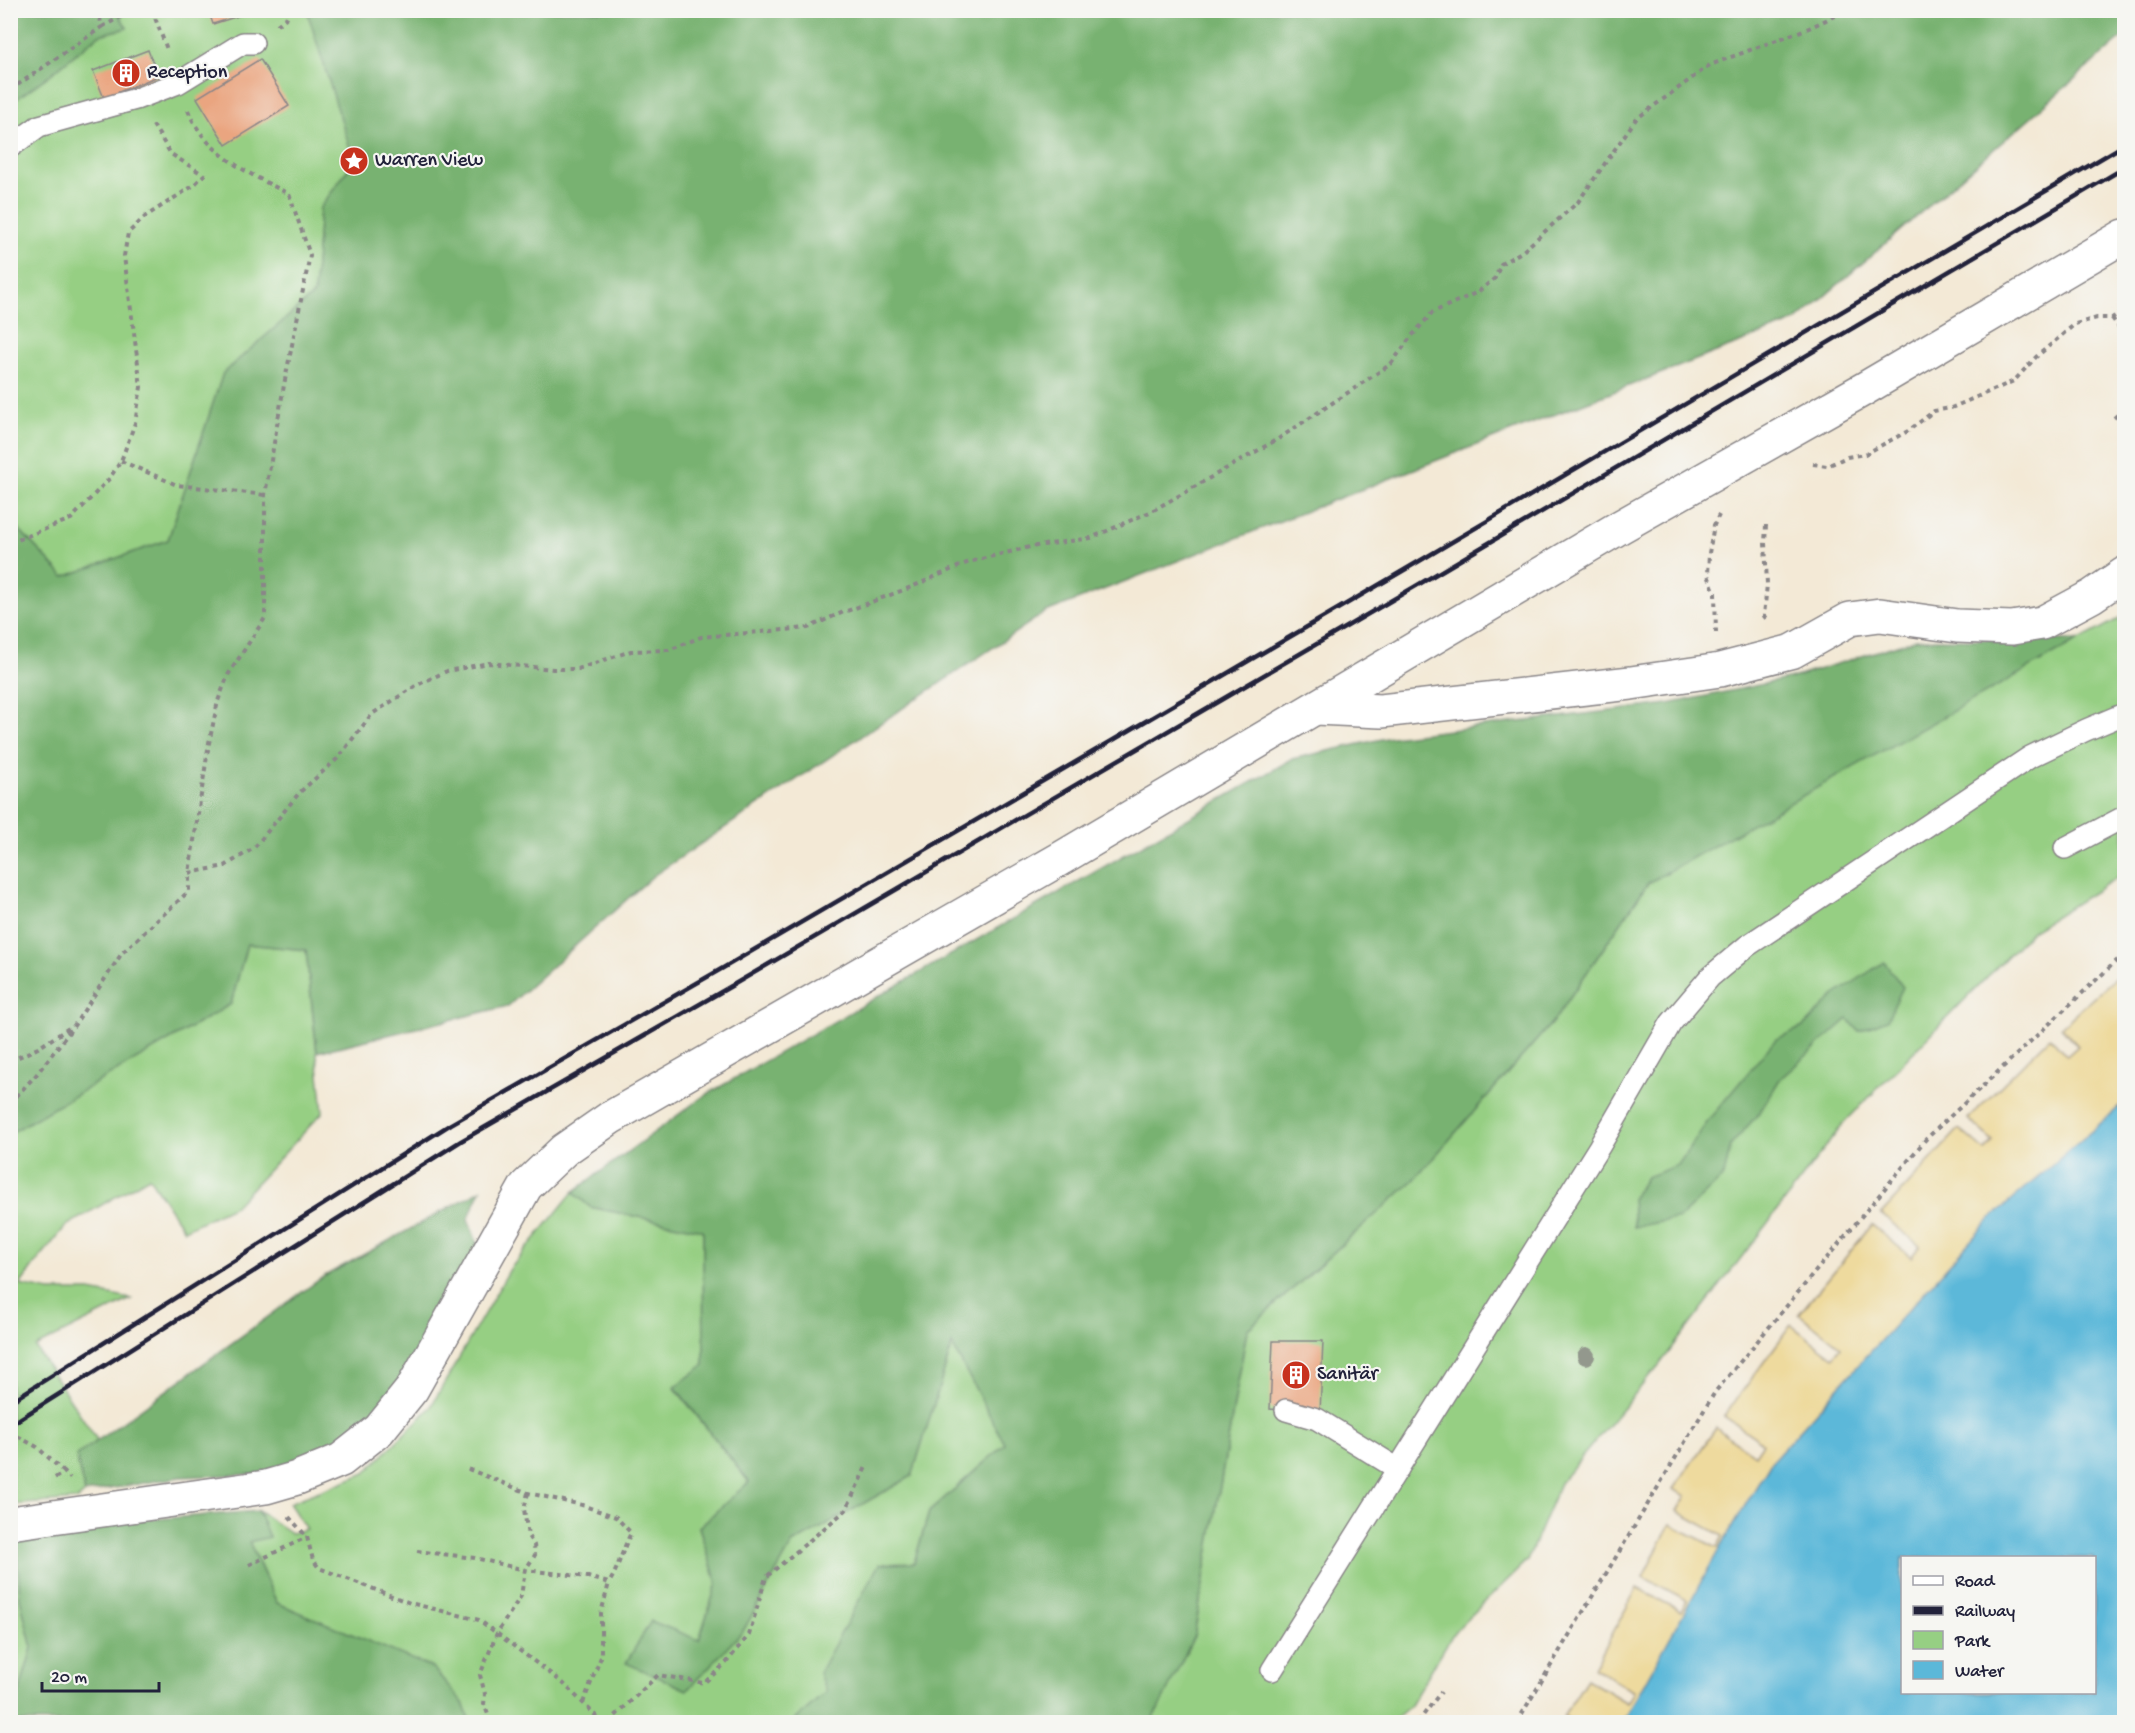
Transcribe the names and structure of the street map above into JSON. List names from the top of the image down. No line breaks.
{"places":{"building":["Reception","Sanitär"],"place":["Warren View"]},"legend":["Road","Railway","Park","Water"],"scale_bar":"20 m"}
